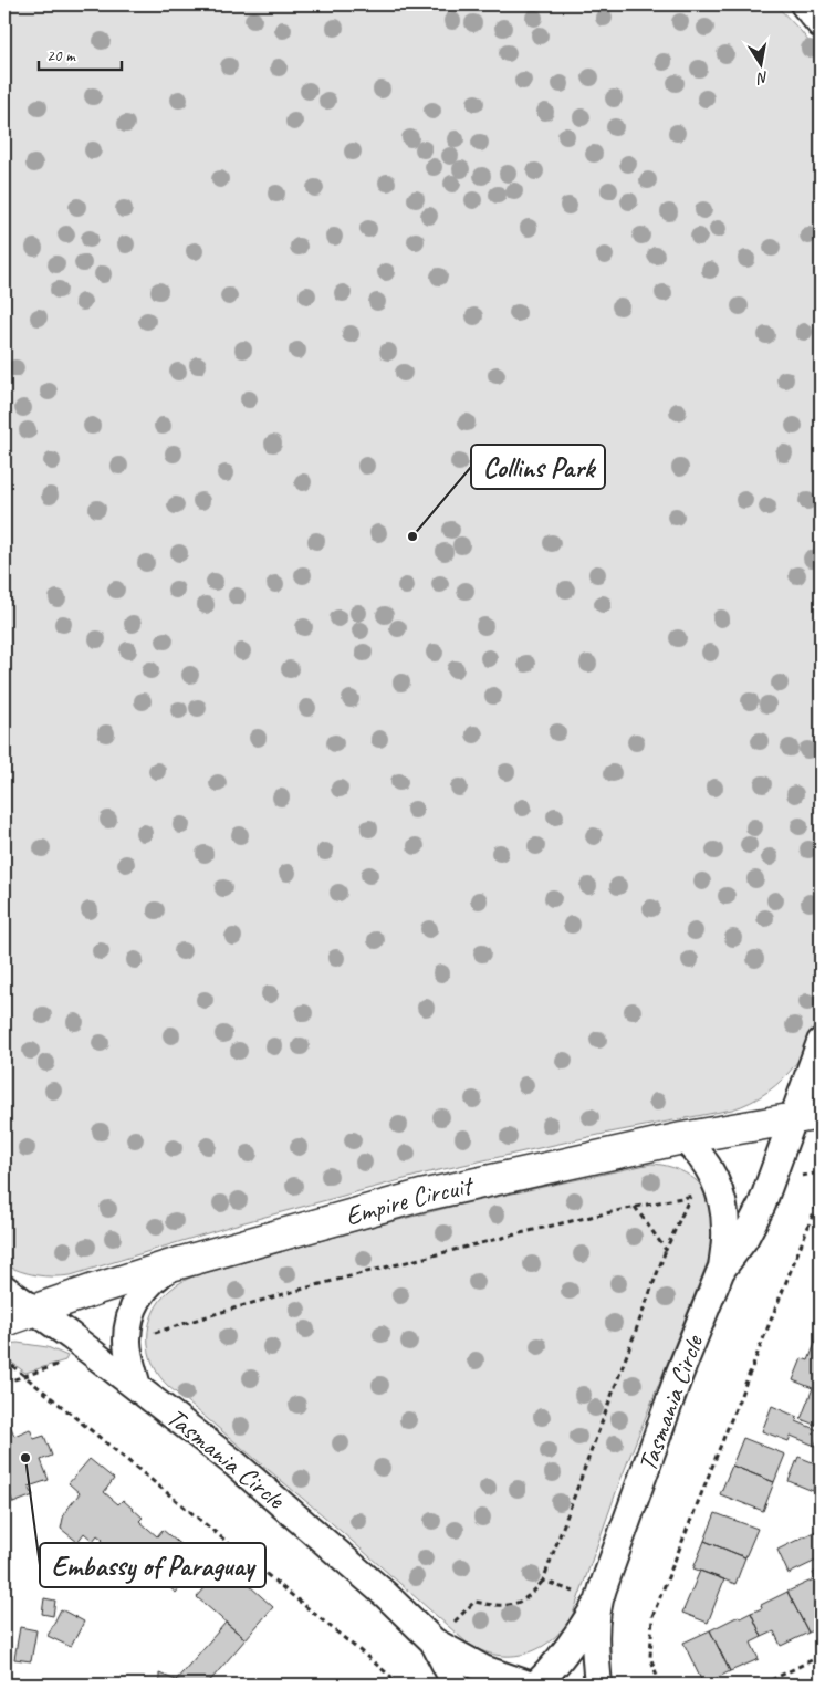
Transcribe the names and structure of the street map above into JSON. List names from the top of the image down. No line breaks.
{"streets":{"street":["Empire Circuit","Tasmania Circle"]},"crossings":[["Empire Circuit","Tasmania Circle"]],"places":["Collins Park","Embassy of Paraguay"],"scale_bar":"20 m","north":"bottom"}
